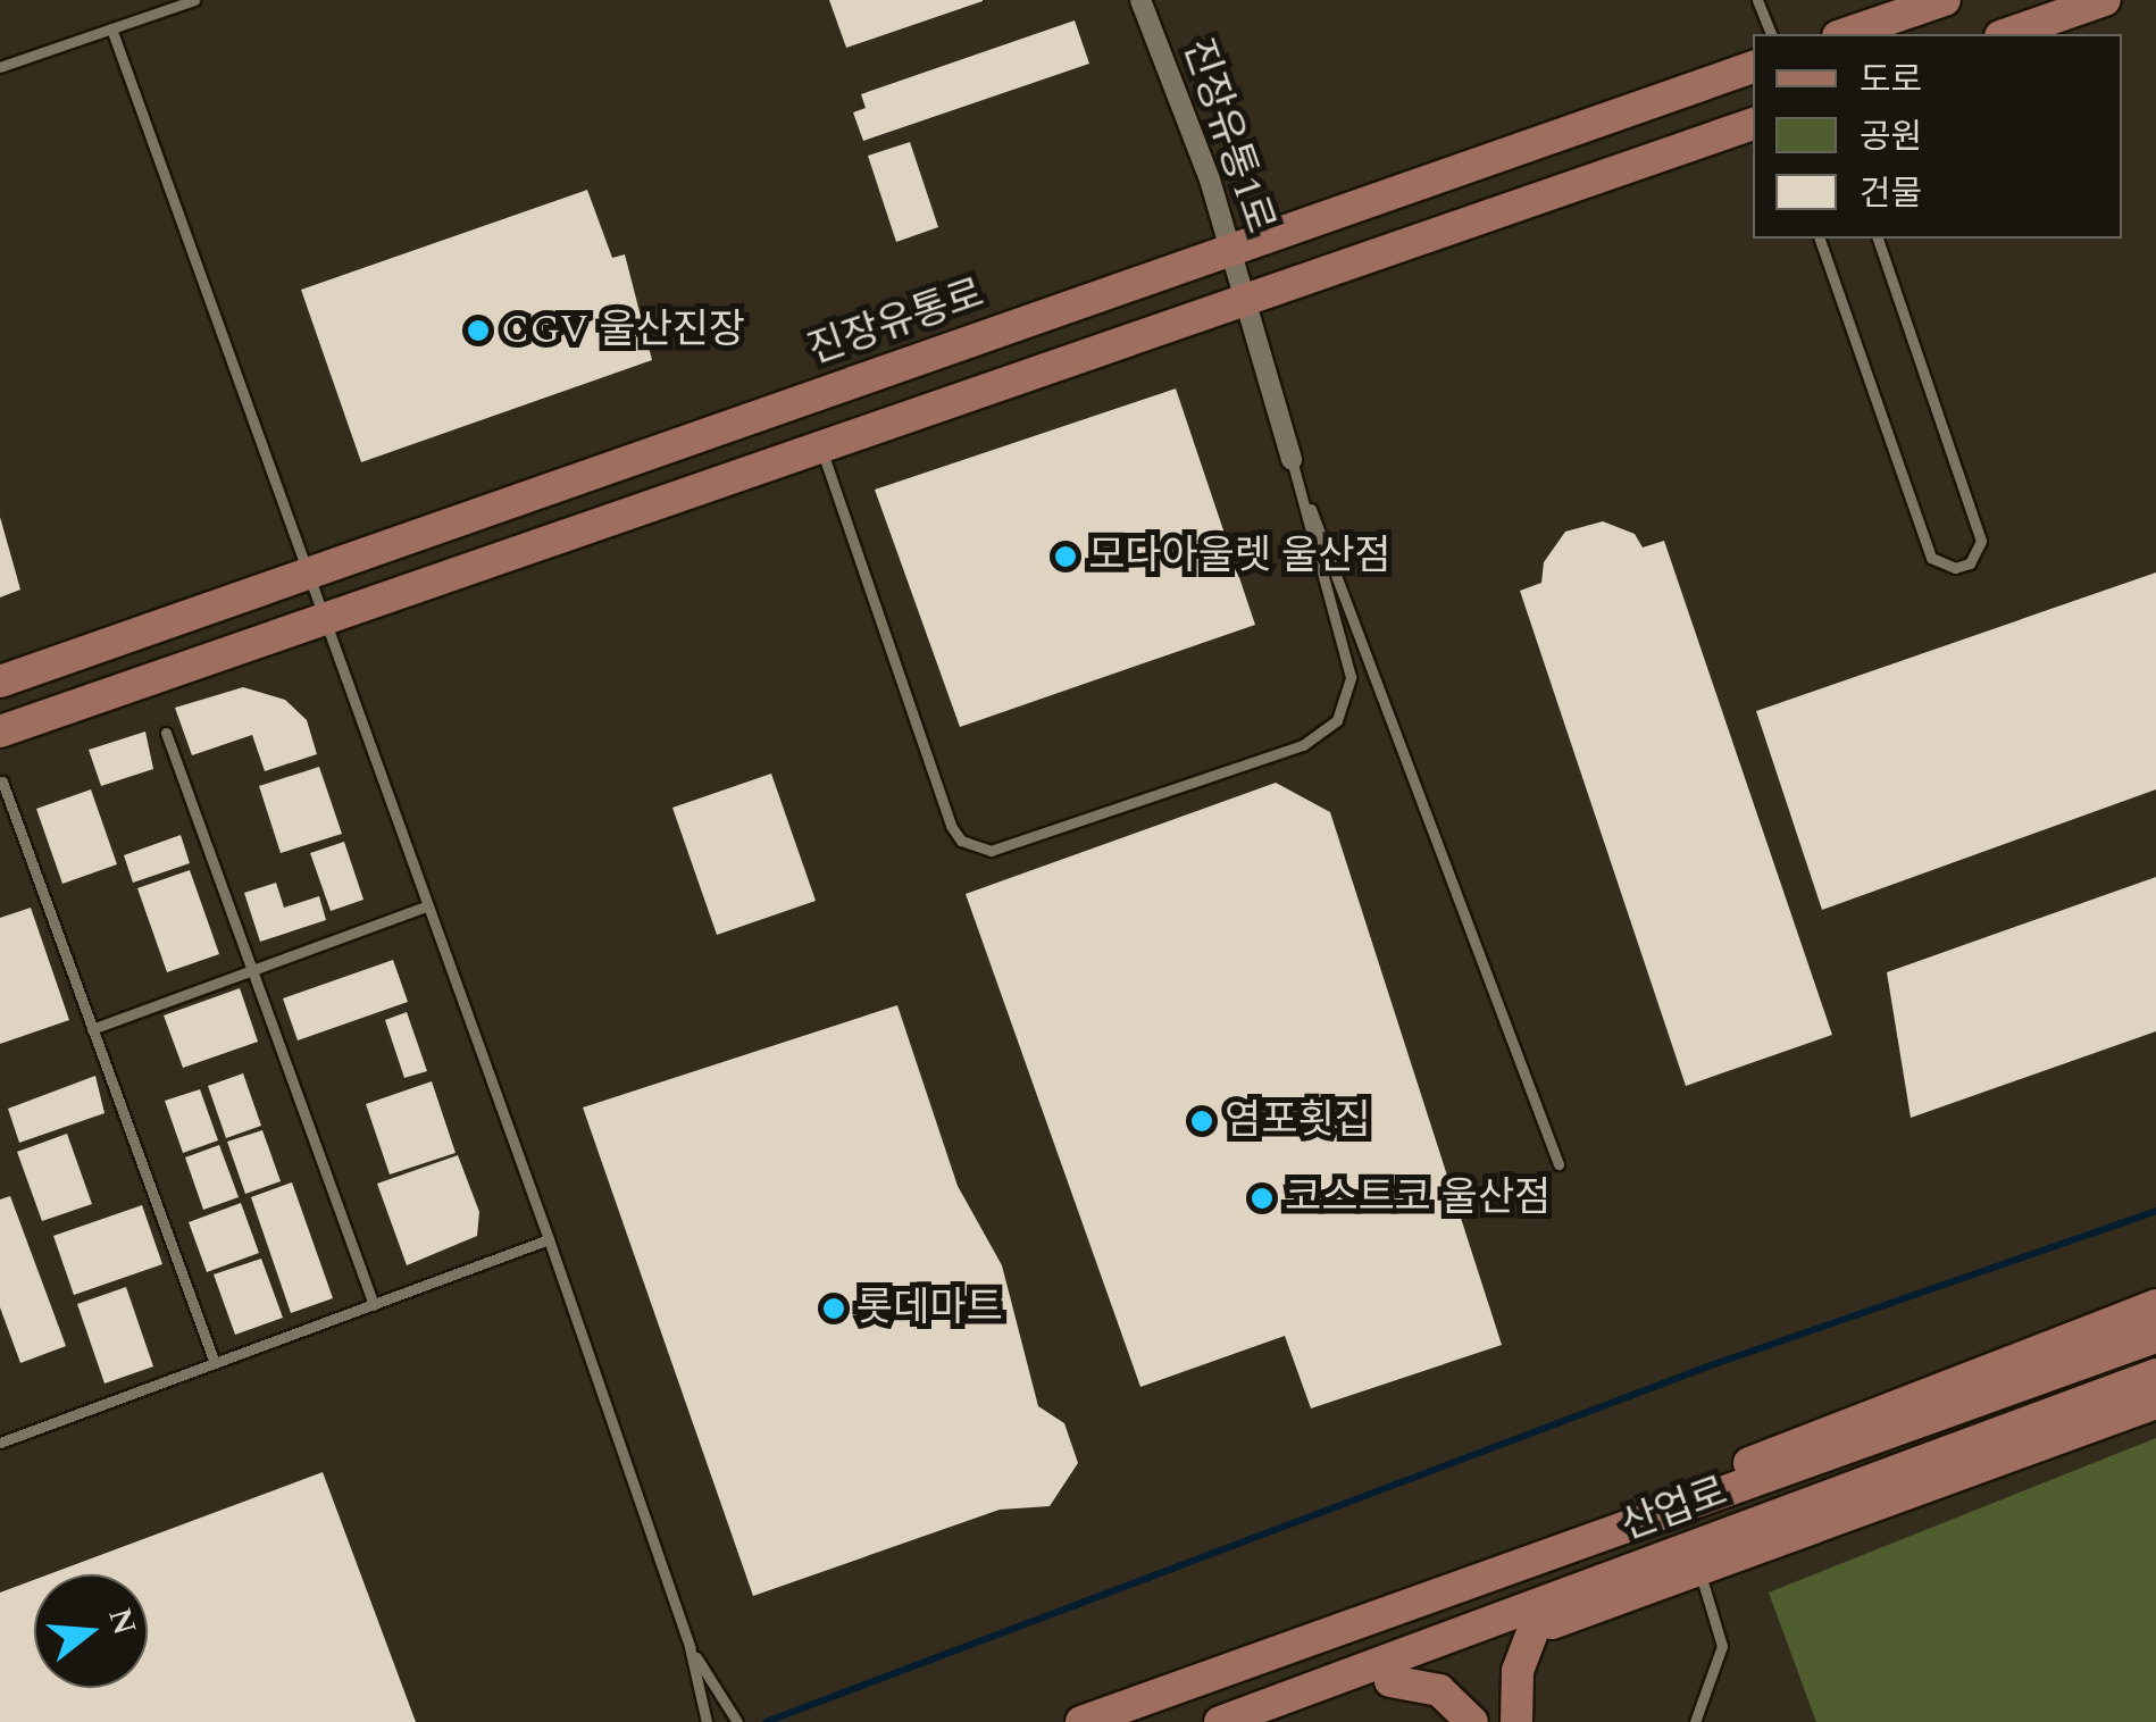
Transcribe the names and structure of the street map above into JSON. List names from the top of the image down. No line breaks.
{"streets":{"street":["진장유통1로","진장유통로","산업로"]},"crossings":[["진장유통1로","진장유통로"]],"places":["CGV 울산진장","모다아울렛 울산점","염포횟집","코스트코 울산점","롯데마트"],"legend":["도로","공원","건물"],"north":"right"}
